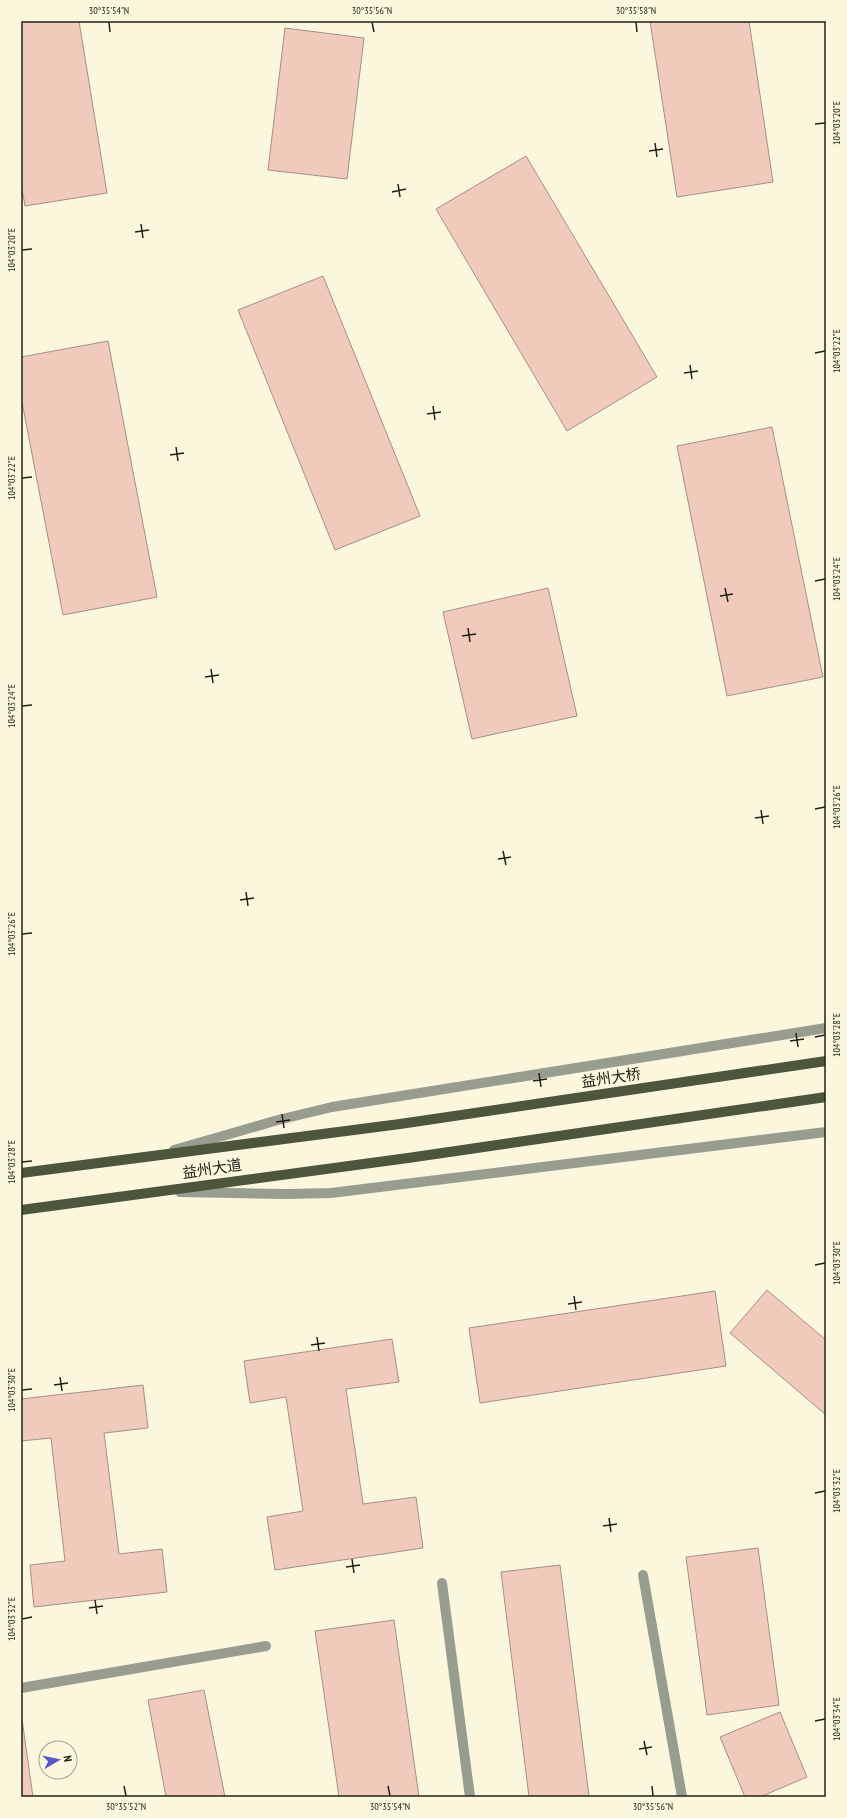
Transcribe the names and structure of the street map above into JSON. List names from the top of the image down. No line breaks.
{"streets":{"main road":["益州大桥","益州大道"]},"crossings":[["益州大桥","益州大道"]],"north":"right","coordinates":["30°35'54\"N","30°35'56\"N","30°35'58\"N","104°03'20\"E","104°03'22\"E","104°03'24\"E","104°03'26\"E","104°03'28\"E","104°03'30\"E","104°03'32\"E","104°03'34\"E","30°35'52\"N"]}
